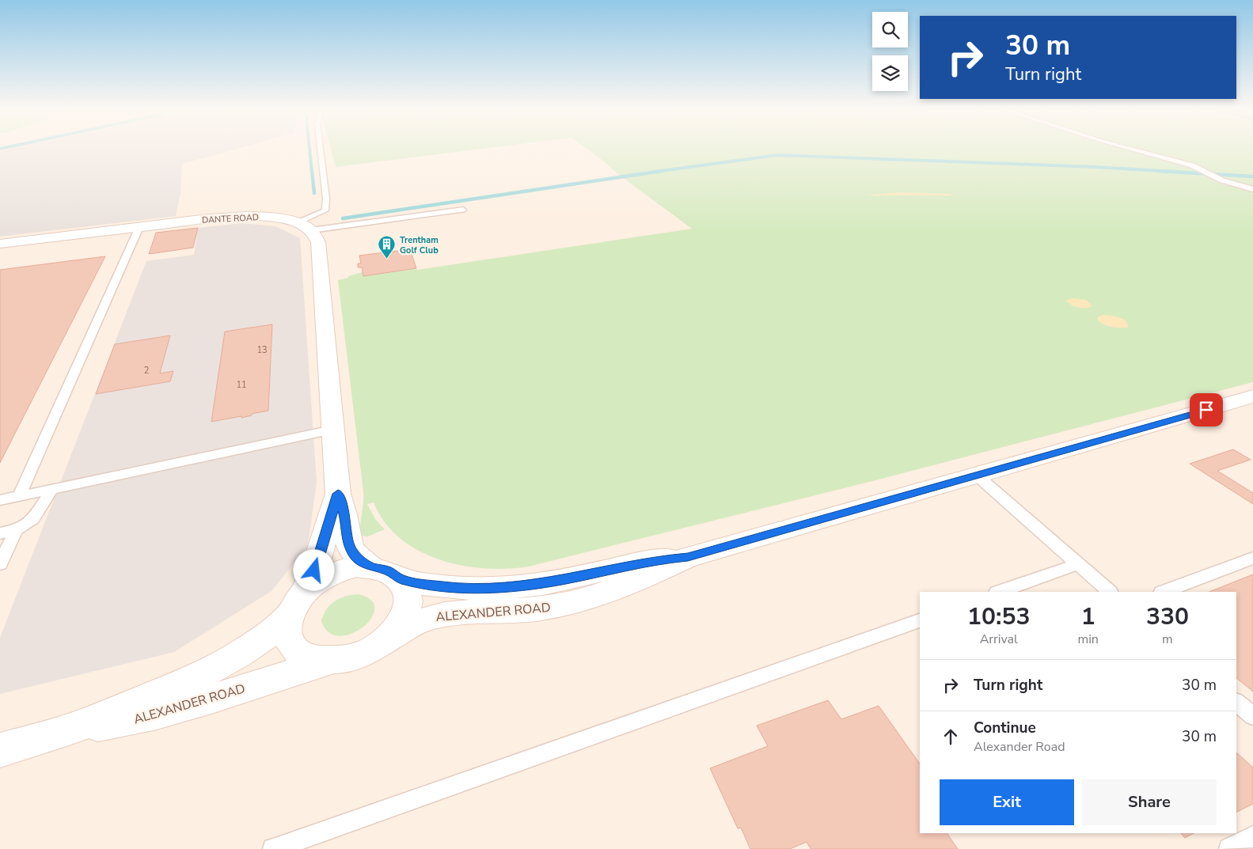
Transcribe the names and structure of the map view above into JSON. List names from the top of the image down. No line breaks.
{"streets":{"street":["DANTE ROAD","ALEXANDER ROAD"]},"places":{"building":["Trentham Golf Club"]},"house_numbers":["13","2","11"],"page":{"turn":["30 m","Turn right"],"eta":["10:53","Arrival","1","min","330","m"],"list":[{"name":"Turn right","value":"30 m"},{"name":"Continue","note":"Alexander Road","value":"30 m"}],"buttons":["Exit","Share"]}}
